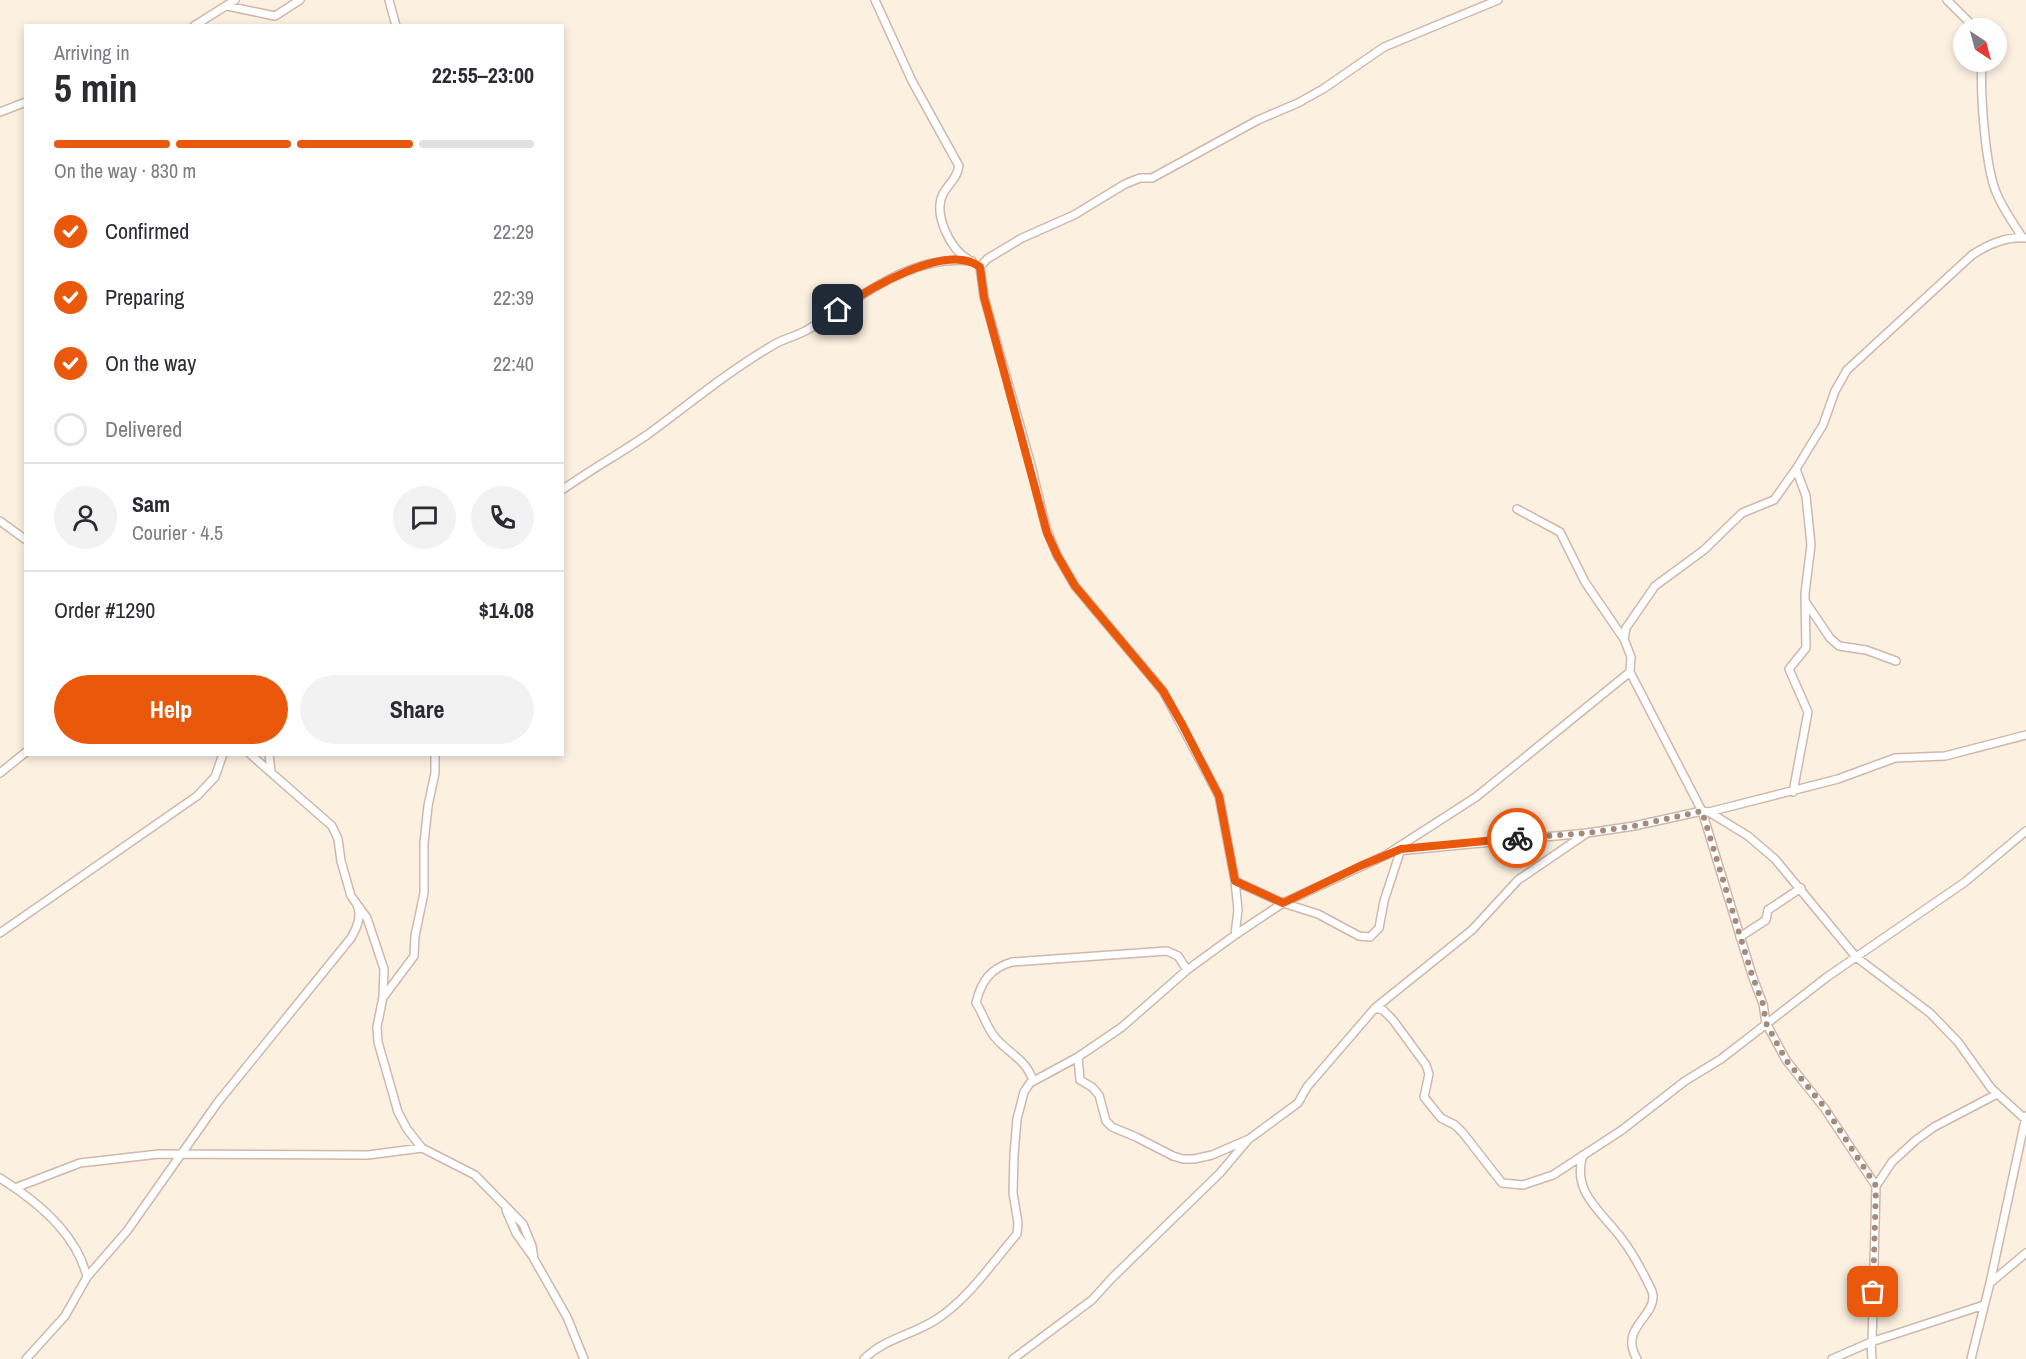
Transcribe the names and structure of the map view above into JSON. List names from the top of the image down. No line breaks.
{"north":"bottom right","page":{"heading":["5 min","Arriving in","22:55–23:00"],"panel":["Sam","Courier · 4.5","Order #1290","$14.08"],"bar":"On the way · 830 m","list":[["Confirmed","22:29"],["Preparing","22:39"],["On the way","22:40"],"Delivered"],"buttons":["Help","Share"]}}
